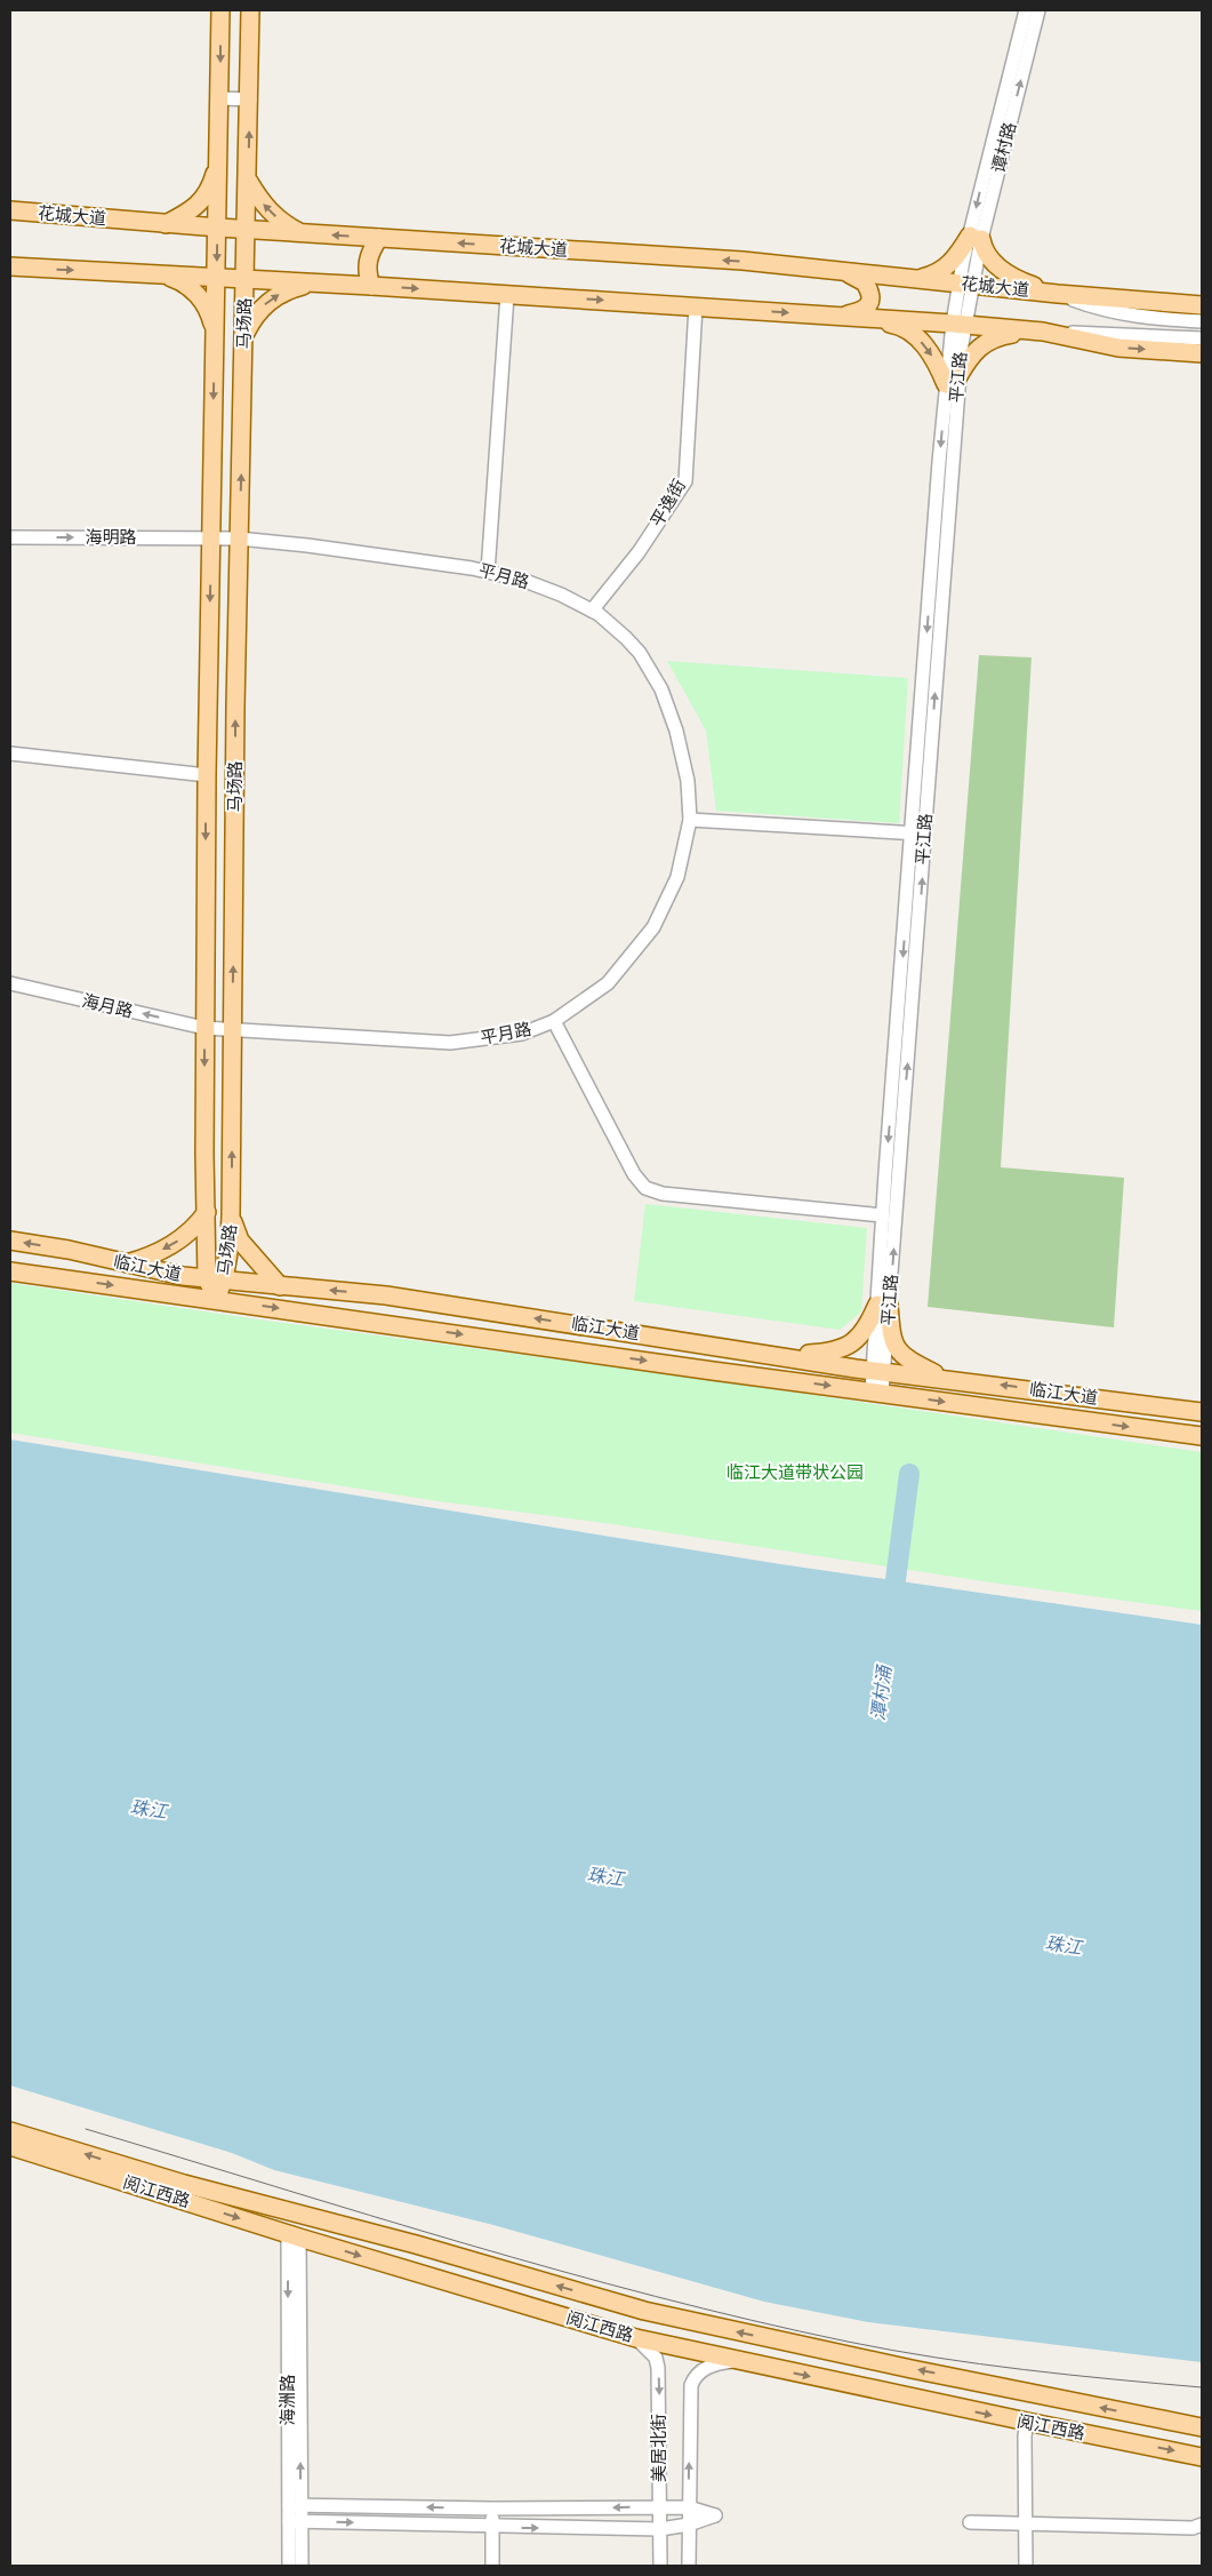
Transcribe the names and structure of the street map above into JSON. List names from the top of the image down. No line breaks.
{"streets":{"main road":["花城大道","马场路","临江大道","阅江西路"],"street":["谭村路","平江路","平逸街","海明路","平月路","海月路","海洲路","美居北街"]},"crossings":[["谭村路","花城大道"],["谭村路","平江路"],["花城大道","马场路"],["花城大道","平江路"],["马场路","海明路"],["马场路","平月路"],["马场路","海月路"],["马场路","临江大道"],["平江路","临江大道"],["平逸街","平月路"],["海明路","平月路"],["平月路","海月路"],["阅江西路","海洲路"],["阅江西路","美居北街"]],"one_way":["海明路","海月路"],"water":["潭村涌","珠江"],"parks":["临江大道带状公园"]}
